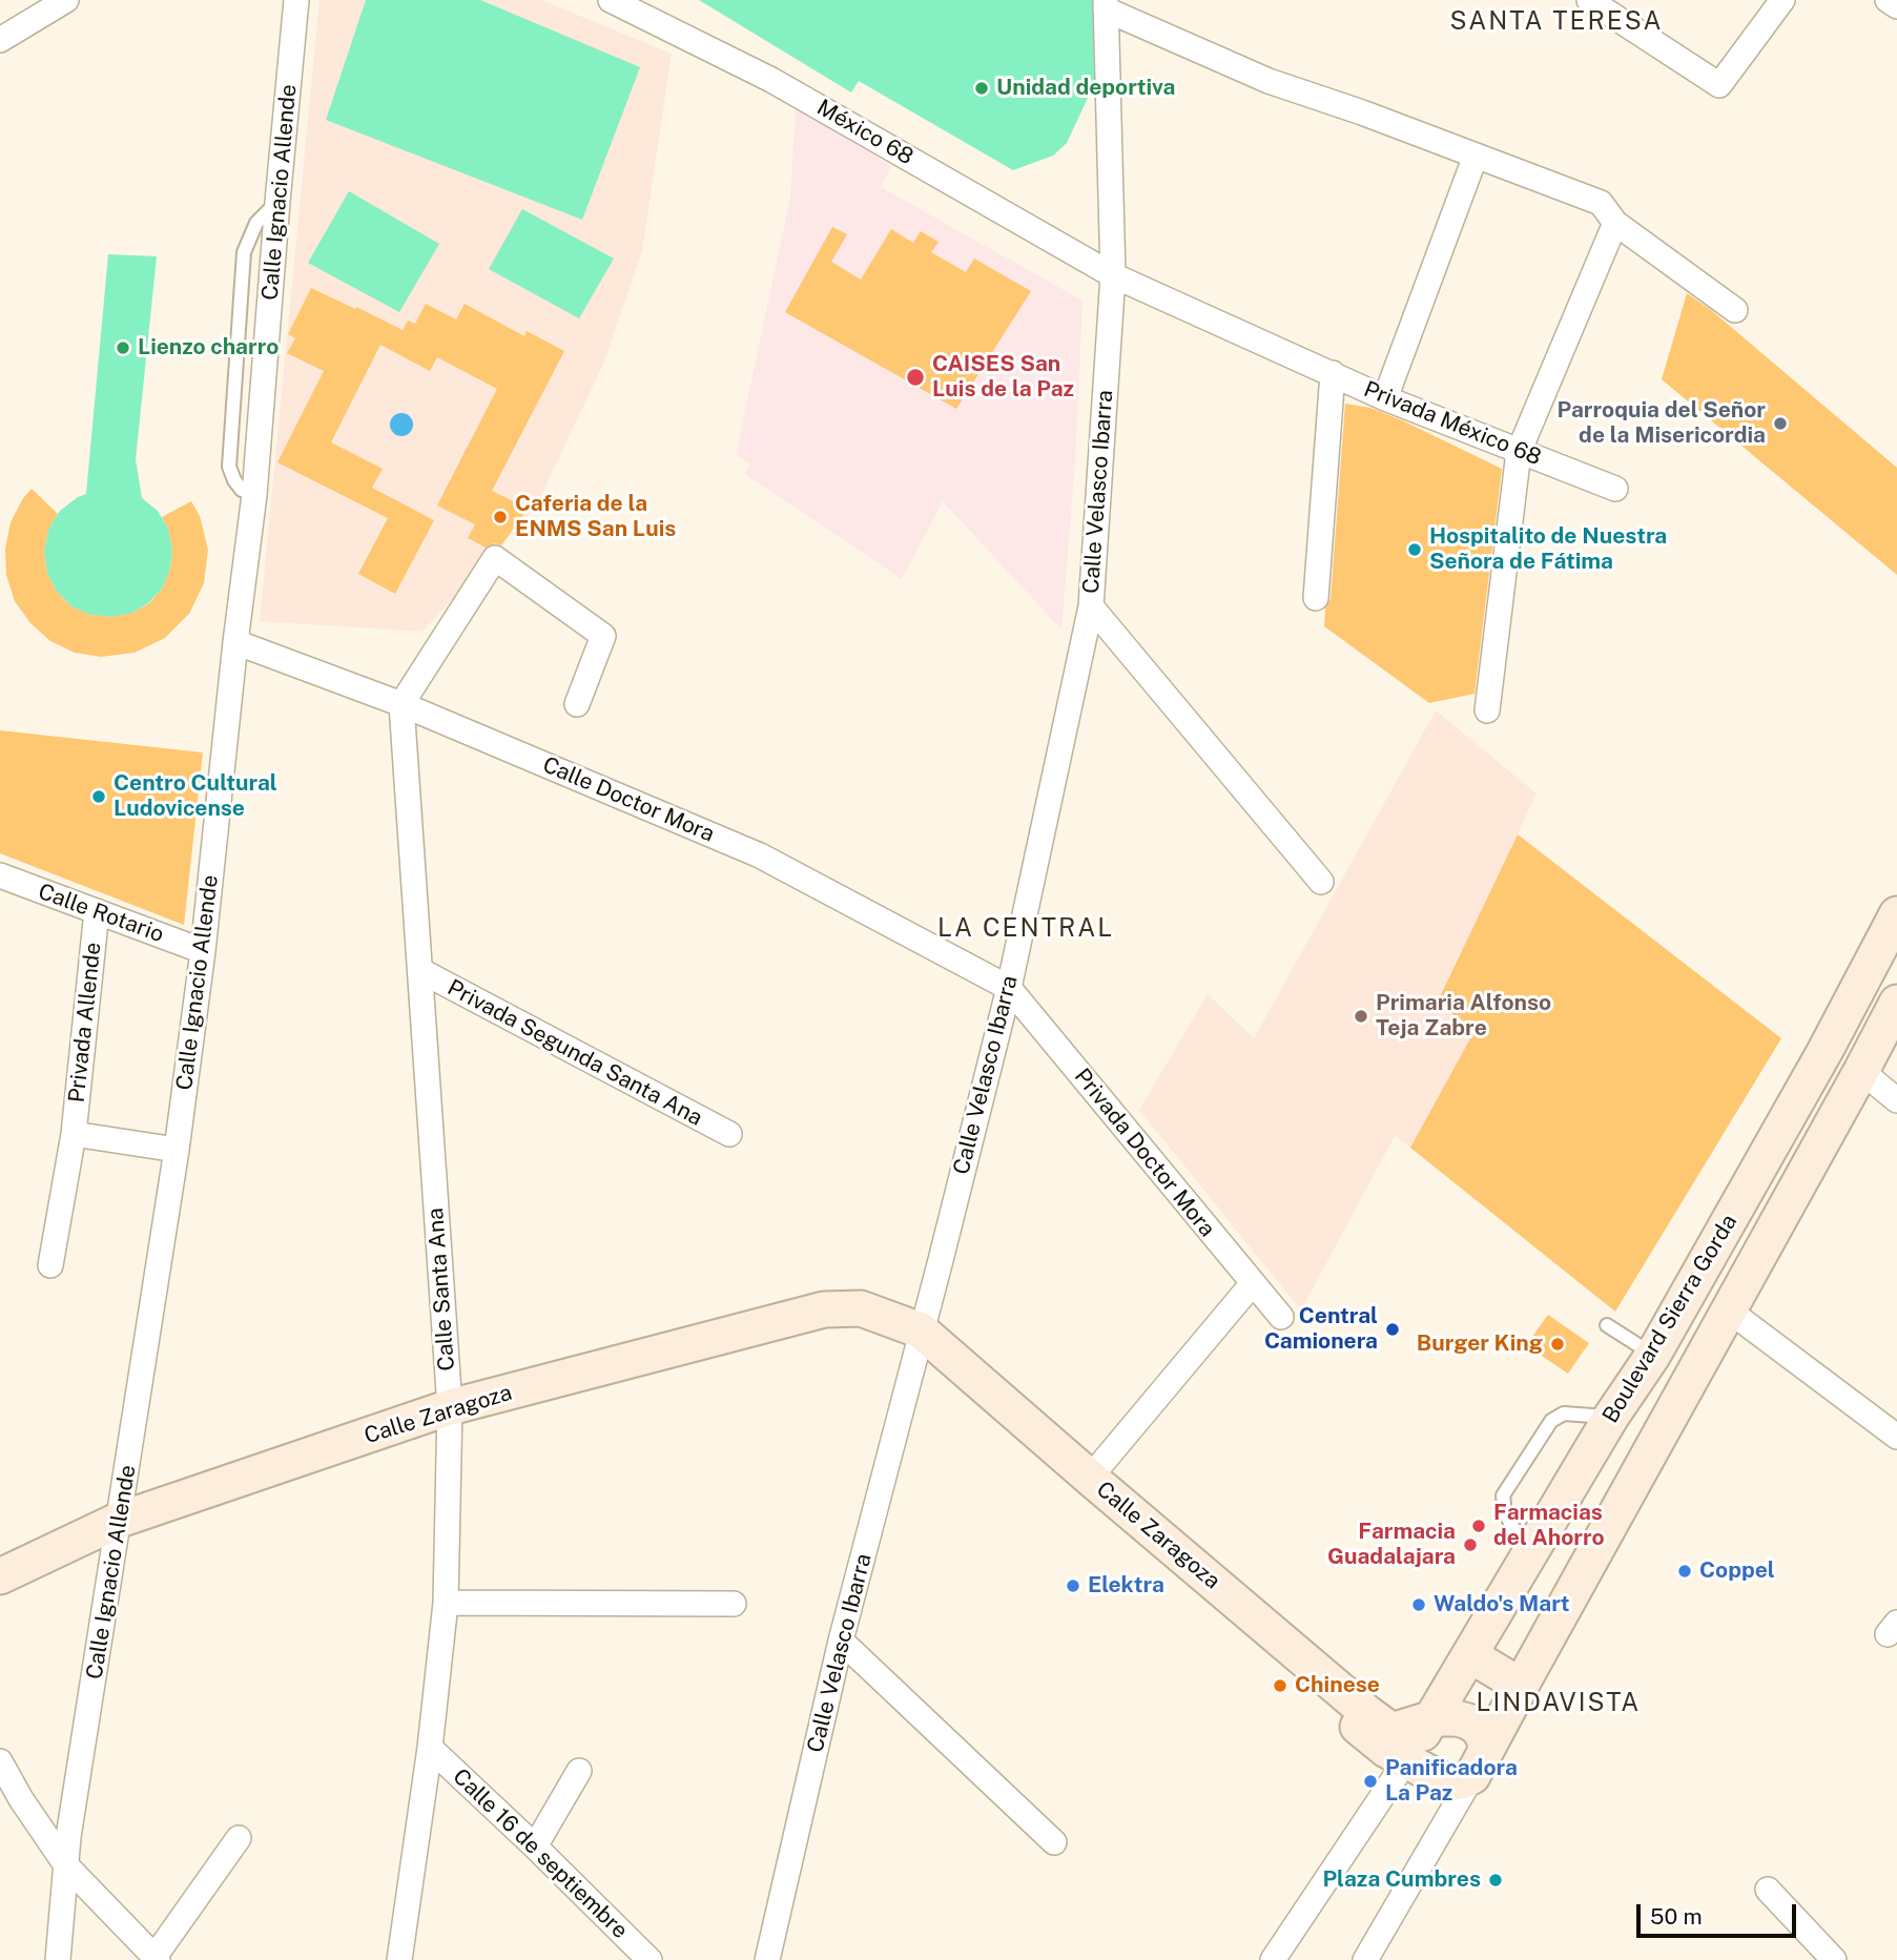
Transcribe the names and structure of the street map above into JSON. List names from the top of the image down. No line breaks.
{"streets":{"street":["México 68","Calle Ignacio Allende","Privada México 68","Calle Velasco Ibarra","Calle Doctor Mora","Calle Rotario","Privada Allende","Privada Segunda Santa Ana","Privada Doctor Mora","Calle Santa Ana","Boulevard Sierra Gorda","Calle Zaragoza","Calle 16 de septiembre"]},"crossings":[["México 68","Privada México 68"],["México 68","Calle Velasco Ibarra"],["Calle Ignacio Allende","Calle Doctor Mora"],["Calle Ignacio Allende","Calle Rotario"],["Calle Ignacio Allende","Privada Allende"],["Calle Ignacio Allende","Calle Zaragoza"],["Privada México 68","Calle Velasco Ibarra"],["Calle Velasco Ibarra","Calle Doctor Mora"],["Calle Velasco Ibarra","Privada Doctor Mora"],["Calle Velasco Ibarra","Calle Zaragoza"],["Calle Doctor Mora","Privada Doctor Mora"],["Calle Doctor Mora","Calle Santa Ana"],["Calle Rotario","Privada Allende"],["Privada Segunda Santa Ana","Calle Santa Ana"],["Calle Santa Ana","Calle Zaragoza"],["Calle Santa Ana","Calle 16 de septiembre"],["Boulevard Sierra Gorda","Calle Zaragoza"]],"districts":["SANTA TERESA","LA CENTRAL","LINDAVISTA"],"places":["Unidad deportiva","Lienzo charro","CAISES San Luis de la Paz","Parroquia del Señor de la Misericordia","Caferia de la ENMS San Luis","Hospitalito de Nuestra Señora de Fátima","Centro Cultural Ludovicense","Primaria Alfonso Teja Zabre","Central Camionera","Burger King","Farmacias del Ahorro","Farmacia Guadalajara","Coppel","Elektra","Waldo's Mart","Chinese","Panificadora La Paz","Plaza Cumbres"],"scale_bar":"50 m"}
